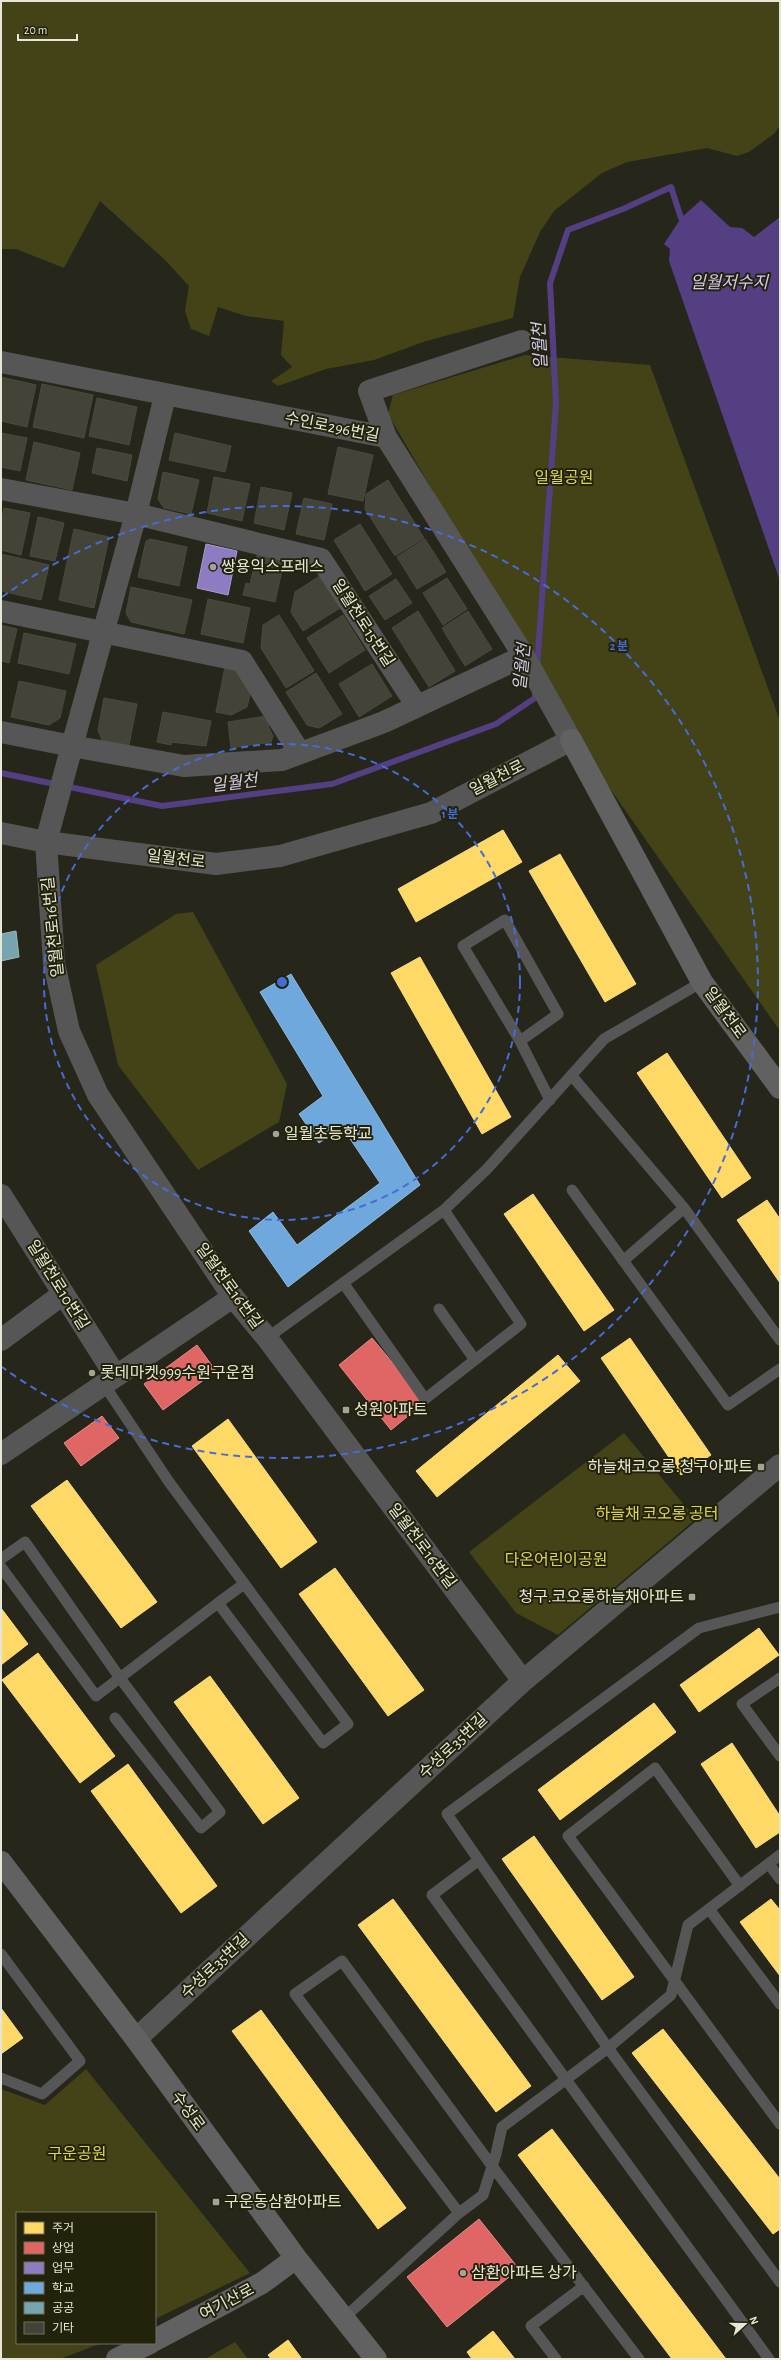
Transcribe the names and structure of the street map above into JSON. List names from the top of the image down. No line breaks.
{"streets":{"street":["수인로296번길","일월천로15번길","일월천로","일월천로16번길","일월천로10번길","수성로35번길","수성로","여기산로"]},"crossings":[["수인로296번길","일월천로"],["일월천로","일월천로16번길"],["일월천로16번길","수성로35번길"],["수성로35번길","수성로"],["수성로","여기산로"]],"water":["일월저수지","일월천"],"parks":["일월공원","하늘채 코오롱 공터","다온어린이공원","구운공원"],"places":{"other":["쌍용익스프레스","일월초등학교","롯데마켓999수원구운점","삼환아파트 상가"],"transit":["성원아파트","하늘채코오롱.청구아파트","청구.코오롱하늘채아파트","구운동삼환아파트"]},"legend":["주거","상업","업무","학교","공공","기타"],"scale_bar":"20 m","north":"right","rings":["2 분","1 분"]}
